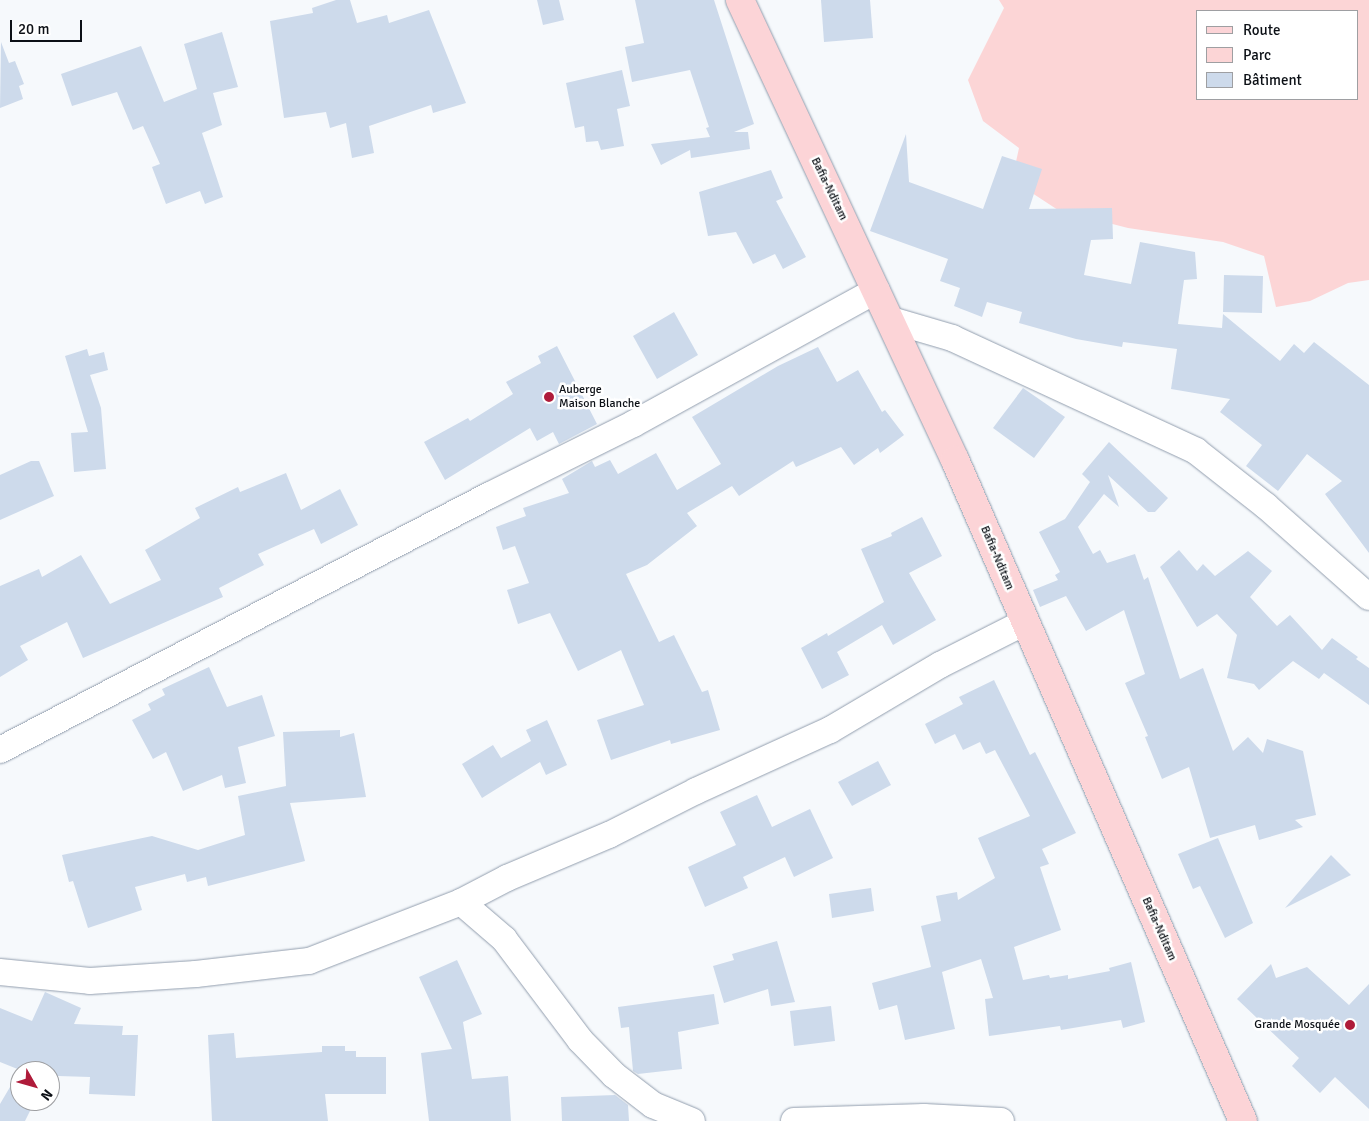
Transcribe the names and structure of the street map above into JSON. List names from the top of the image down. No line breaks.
{"streets":{"main road":["Bafia-Nditam"]},"places":["Auberge Maison Blanche","Grande Mosquée"],"legend":["Route","Parc","Bâtiment"],"scale_bar":"20 m","north":"bottom right"}
